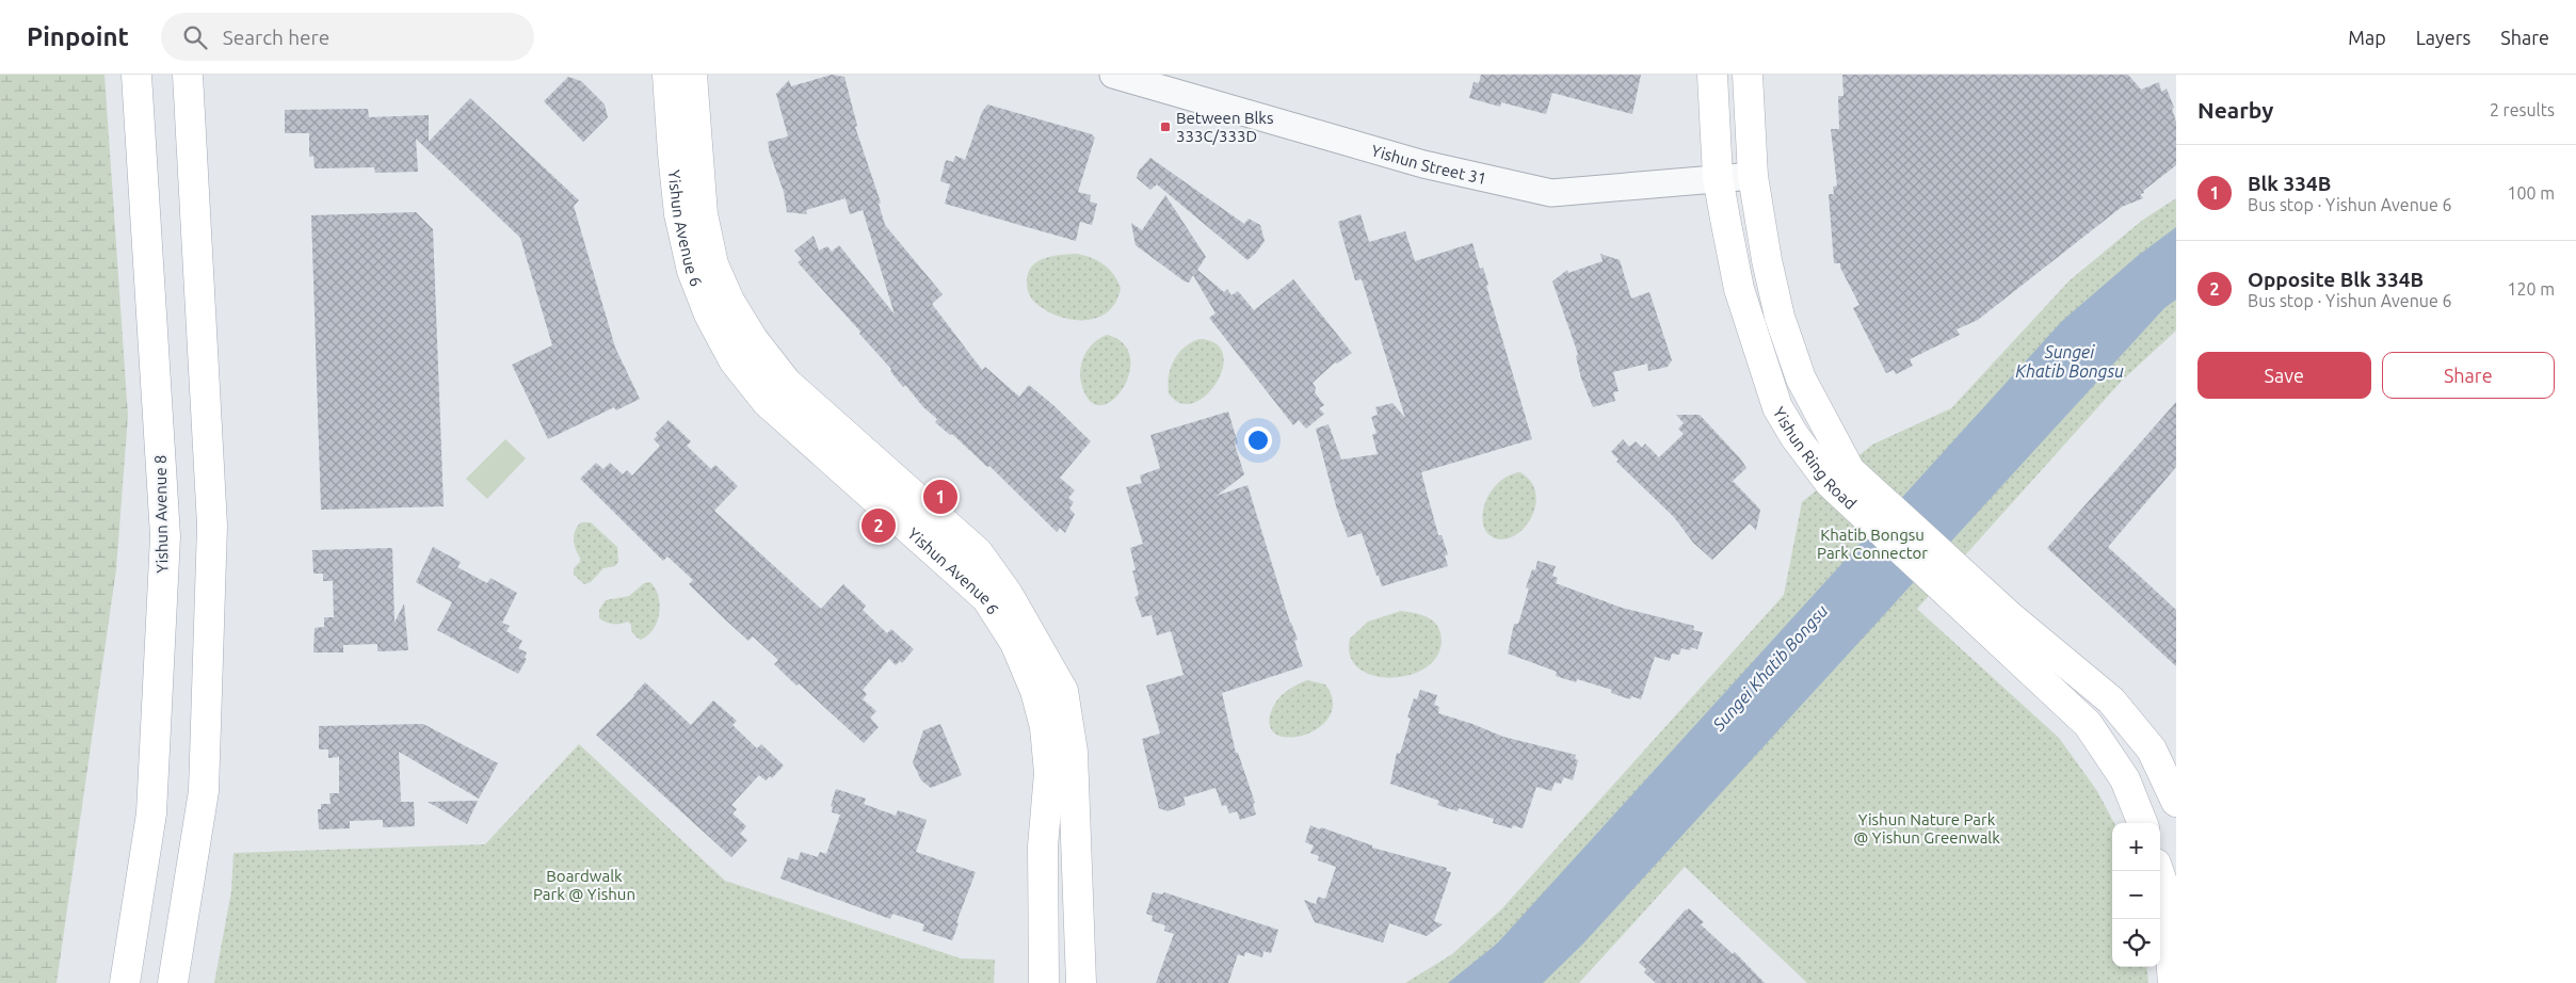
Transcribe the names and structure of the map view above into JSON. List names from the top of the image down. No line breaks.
{"streets":{"main road":["Yishun Avenue 6","Yishun Ring Road","Yishun Avenue 8"],"street":["Yishun Street 31"]},"crossings":[["Yishun Street 31","Yishun Ring Road"]],"water":["Sungei Khatib Bongsu"],"parks":["Khatib Bongsu Park Connector","Yishun Nature Park @ Yishun Greenwalk","Boardwalk Park @ Yishun"],"places":{"transit":["Between Blks 333C/333D"]},"page":{"header":"Pinpoint","search":"Search here","nav":["Map","Layers","Share"],"heading":["Nearby","2 results"],"list":[{"mark":"1","name":"Blk 334B","note":"Bus stop · Yishun Avenue 6","value":"100 m"},{"mark":"2","name":"Opposite Blk 334B","note":"Bus stop · Yishun Avenue 6","value":"120 m"}],"buttons":["Save","Share"],"pins":["1","2"],"map_buttons":["+","−"]}}
